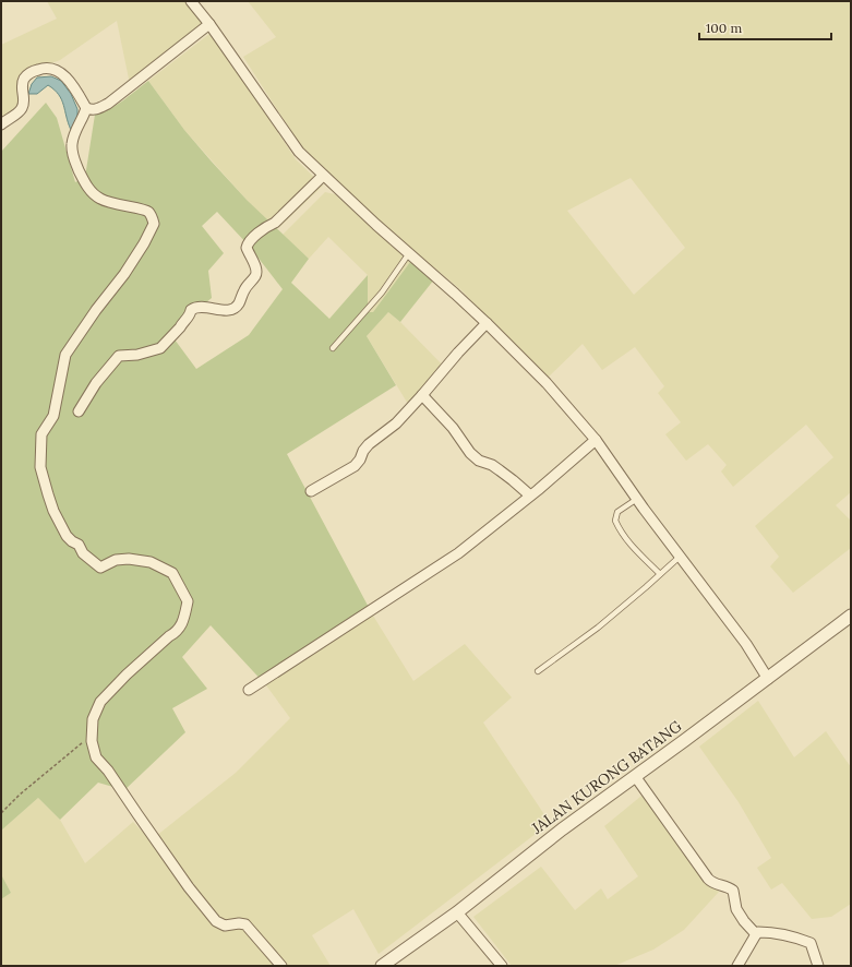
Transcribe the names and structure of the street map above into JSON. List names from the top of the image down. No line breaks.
{"streets":{"street":["JALAN KURONG BATANG"]},"scale_bar":"100 m"}
